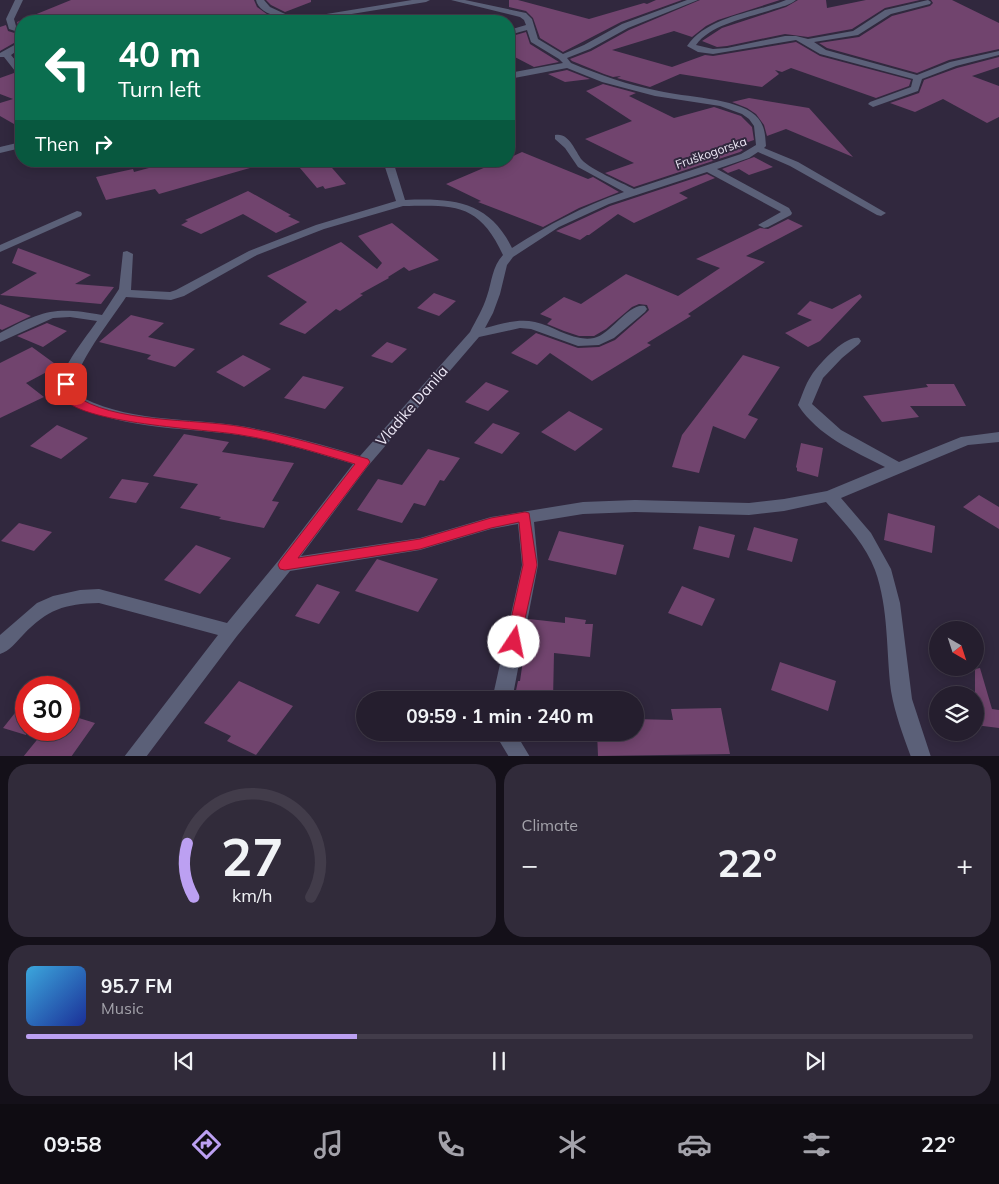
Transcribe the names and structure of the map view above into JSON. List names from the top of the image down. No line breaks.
{"streets":{"street":["Fruškogorska","Vladike Danila"]},"crossings":[["Fruškogorska","Vladike Danila"]],"north":"bottom right","page":{"turn":["40 m","Turn left"],"then":"Then","limit":"30","trip":"09:59 · 1 min · 240 m","tile":"Climate","heat":["−","22°","+"],"song":["95.7 FM","Music"],"tabs":["09:58","22°"],"gauge":["27","km/h"]}}
